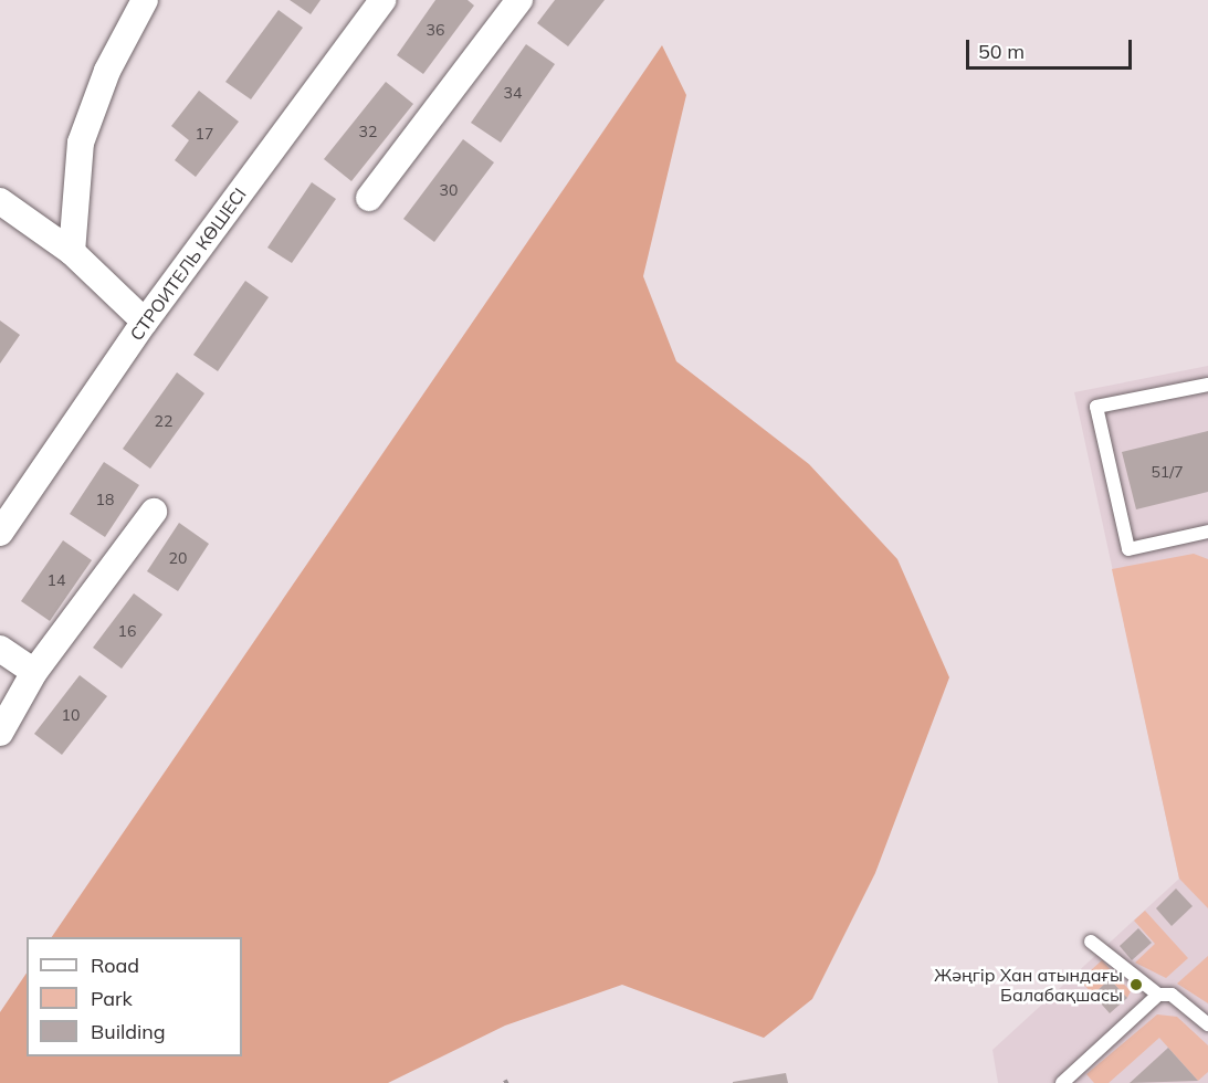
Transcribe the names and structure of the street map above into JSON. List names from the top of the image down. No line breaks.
{"streets":{"street":["СТРОИТЕЛЬ КӨШЕСІ"]},"places":["Жәңгір Хан атындағы Балабақшасы"],"house_numbers":["36","34","32","17","30","22","51/7","18","20","14","16","10"],"legend":["Road","Park","Building"],"scale_bar":"50 m"}
